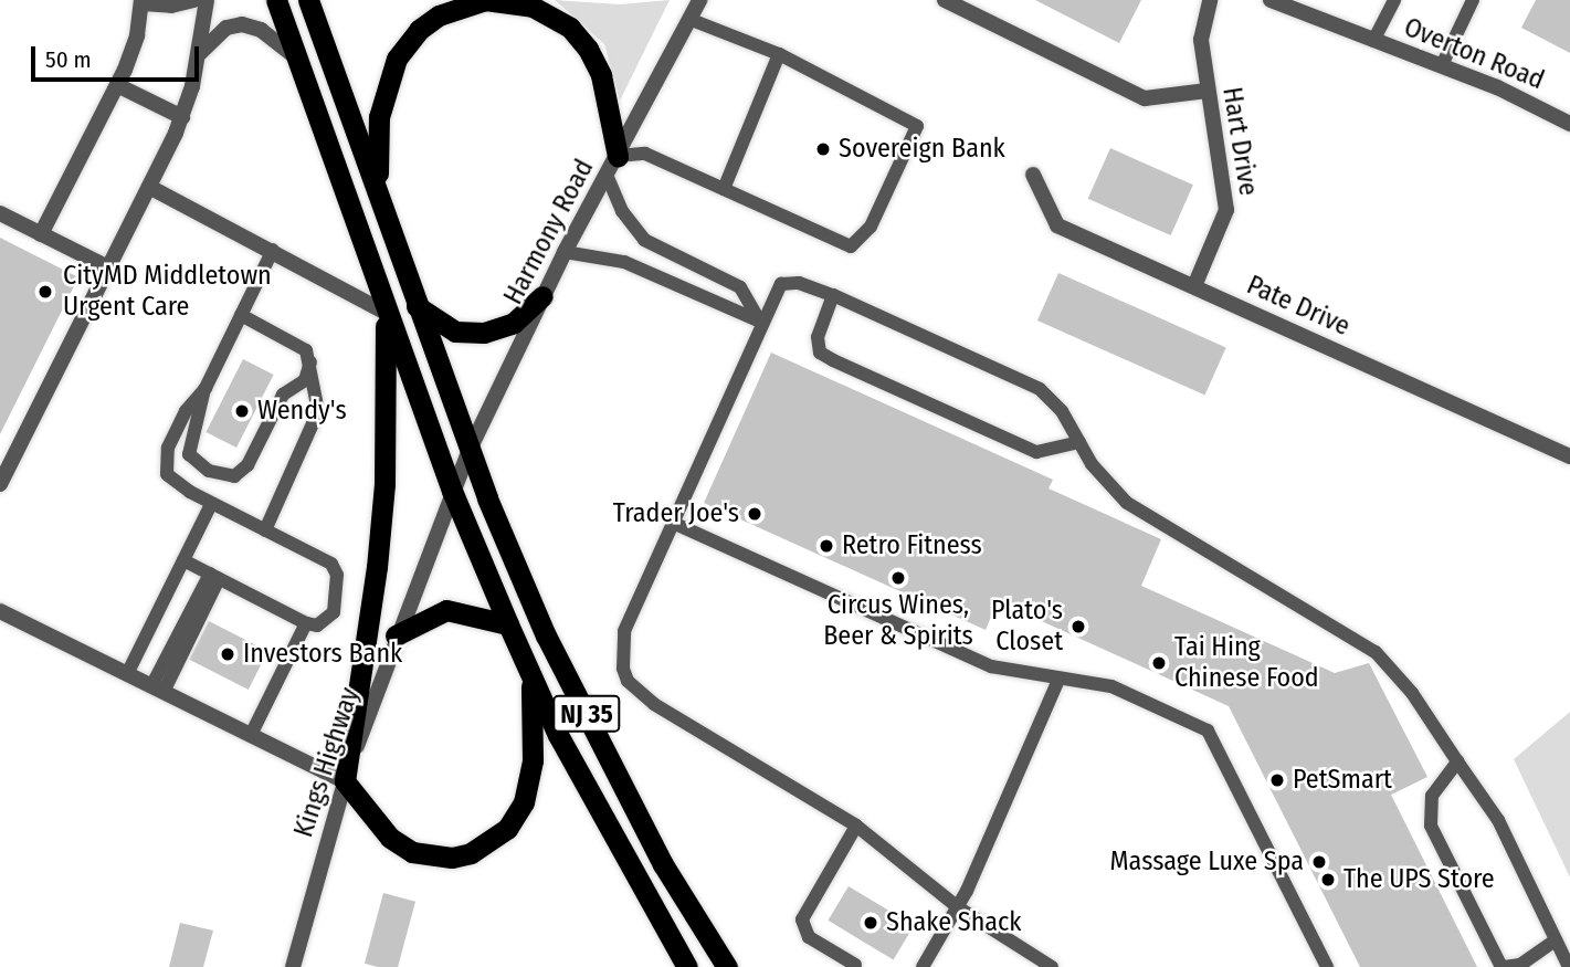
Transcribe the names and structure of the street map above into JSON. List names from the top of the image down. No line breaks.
{"streets":{"highway":["NJ 35"],"street":["Overton Road","Hart Drive","Harmony Road","Pate Drive","Kings Highway"]},"crossings":[["Hart Drive","Pate Drive"],["Harmony Road","NJ 35"],["Harmony Road","Kings Highway"],["NJ 35","Kings Highway"]],"places":["Sovereign Bank","CityMD Middletown Urgent Care","Wendy's","Trader Joe's","Retro Fitness","Circus Wines, Beer & Spirits","Plato's Closet","Investors Bank","Tai Hing Chinese Food","PetSmart","Massage Luxe Spa","The UPS Store","Shake Shack"],"scale_bar":"50 m"}
